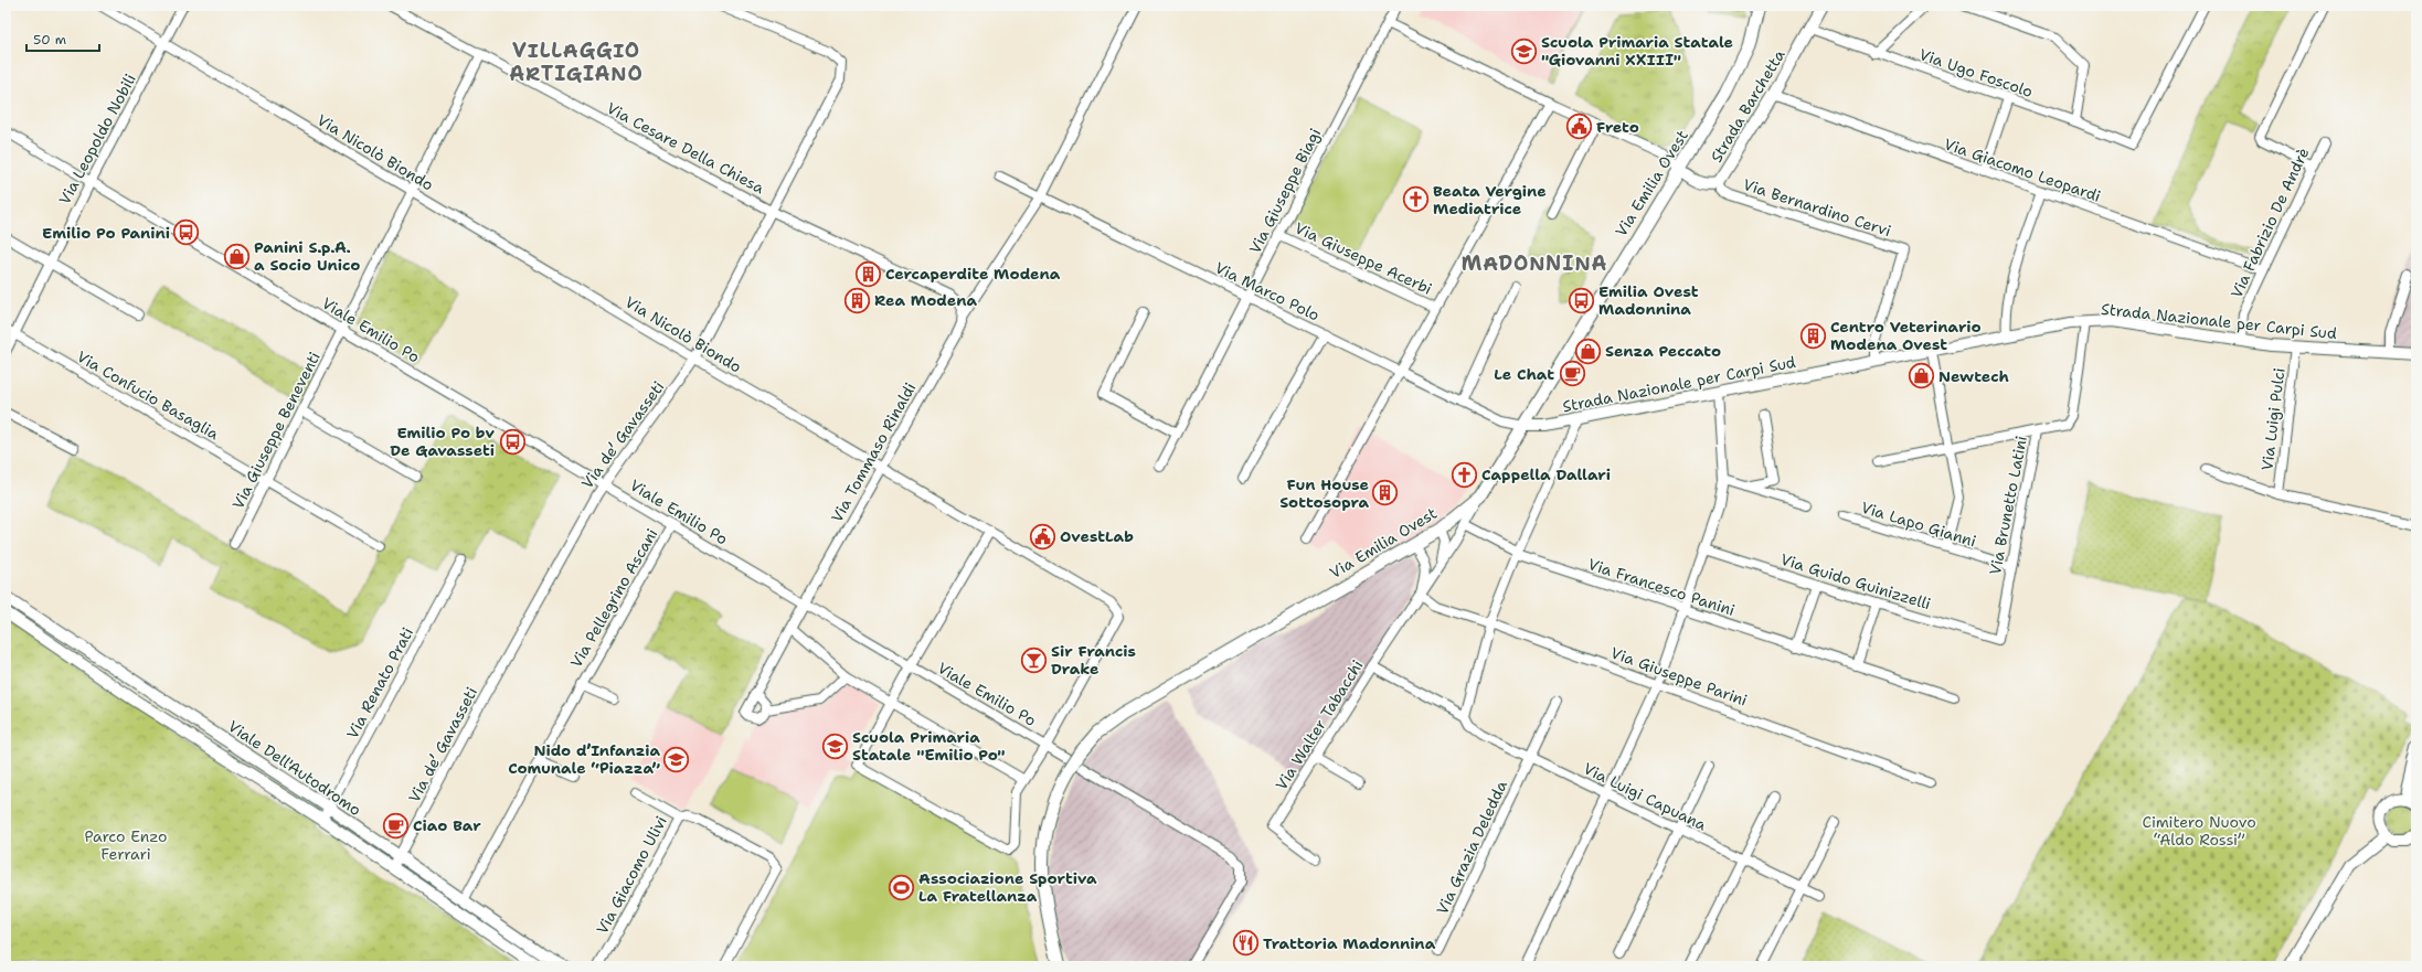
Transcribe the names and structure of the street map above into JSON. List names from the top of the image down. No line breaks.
{"streets":{"main road":["Via Emilia Ovest"],"street":["Via Ugo Foscolo","Strada Barchetta","Via Leopoldo Nobili","Via Cesare Della Chiesa","Via Nicolò Biondo","Via Giacomo Leopardi","Via Giuseppe Biagi","Via Bernardino Cervi","Via Fabrizio De Andrè","Via Giuseppe Acerbi","Via Marco Polo","Strada Nazionale per Carpi Sud","Viale Emilio Po","Via Confucio Basaglia","Via Luigi Pulci","Via Giuseppe Beneventi","Via de’ Gavasseti","Via Tommaso Rinaldi","Via Brunetto Latini","Via Lapo Gianni","Via Guido Guinizzelli","Via Francesco Panini","Via Pellegrino Ascani","Via Giuseppe Parini","Via Renato Prati","Via Walter Tabacchi","Viale Dell'Autodromo","Via Luigi Capuana","Via Grazia Deledda","Via Giacomo Ulivi"]},"crossings":[["Via Ugo Foscolo","Strada Barchetta"],["Strada Barchetta","Via Giacomo Leopardi"],["Strada Barchetta","Via Emilia Ovest"],["Strada Barchetta","Via Bernardino Cervi"],["Via Leopoldo Nobili","Via Nicolò Biondo"],["Via Leopoldo Nobili","Viale Emilio Po"],["Via Leopoldo Nobili","Via Confucio Basaglia"],["Via Cesare Della Chiesa","Via Giuseppe Beneventi"],["Via Cesare Della Chiesa","Via de’ Gavasseti"],["Via Cesare Della Chiesa","Via Tommaso Rinaldi"],["Via Nicolò Biondo","Viale Emilio Po"],["Via Nicolò Biondo","Via Giuseppe Beneventi"],["Via Nicolò Biondo","Via de’ Gavasseti"],["Via Nicolò Biondo","Via Tommaso Rinaldi"],["Via Giacomo Leopardi","Via Fabrizio De Andrè"],["Via Emilia Ovest","Via Marco Polo"],["Via Emilia Ovest","Strada Nazionale per Carpi Sud"],["Via Emilia Ovest","Via Walter Tabacchi"],["Via Giuseppe Biagi","Via Giuseppe Acerbi"],["Via Giuseppe Biagi","Via Marco Polo"],["Via Bernardino Cervi","Strada Nazionale per Carpi Sud"],["Via Fabrizio De Andrè","Strada Nazionale per Carpi Sud"],["Via Marco Polo","Strada Nazionale per Carpi Sud"],["Via Marco Polo","Via Tommaso Rinaldi"],["Strada Nazionale per Carpi Sud","Via Luigi Pulci"],["Strada Nazionale per Carpi Sud","Via Brunetto Latini"],["Viale Emilio Po","Via Giuseppe Beneventi"],["Viale Emilio Po","Via de’ Gavasseti"],["Viale Emilio Po","Via Tommaso Rinaldi"],["Viale Emilio Po","Via Pellegrino Ascani"],["Via Confucio Basaglia","Via Giuseppe Beneventi"],["Via de’ Gavasseti","Viale Dell'Autodromo"],["Via Brunetto Latini","Via Lapo Gianni"],["Via Brunetto Latini","Via Guido Guinizzelli"],["Via Francesco Panini","Via Walter Tabacchi"],["Via Pellegrino Ascani","Viale Dell'Autodromo"],["Via Giuseppe Parini","Via Walter Tabacchi"],["Via Renato Prati","Viale Dell'Autodromo"],["Via Luigi Capuana","Via Grazia Deledda"]],"districts":["VILLAGGIO ARTIGIANO","MADONNINA"],"parks":["Cimitero Nuovo “Aldo Rossi”","Parco Enzo Ferrari"],"places":{"school or university":["Scuola Primaria Statale \"Giovanni XXIII\"","Scuola Primaria Statale \"Emilio Po\"","Nido d’Infanzia Comunale “Piazza”"],"public building":["Freto","OvestLab"],"church":["Beata Vergine Mediatrice","Cappella Dallari"],"bus stop":["Emilio Po Panini","Emilia Ovest Madonnina","Emilio Po bv De Gavasseti"],"shop":["Panini S.p.A. a Socio Unico","Senza Peccato","Newtech"],"building":["Cercaperdite Modena","Rea Modena","Centro Veterinario Modena Ovest","Fun House Sottosopra"],"cafe":["Le Chat","Ciao Bar"],"bar":["Sir Francis Drake"],"sports":["Associazione Sportiva La Fratellanza"],"restaurant":["Trattoria Madonnina"]},"scale_bar":"50 m"}
